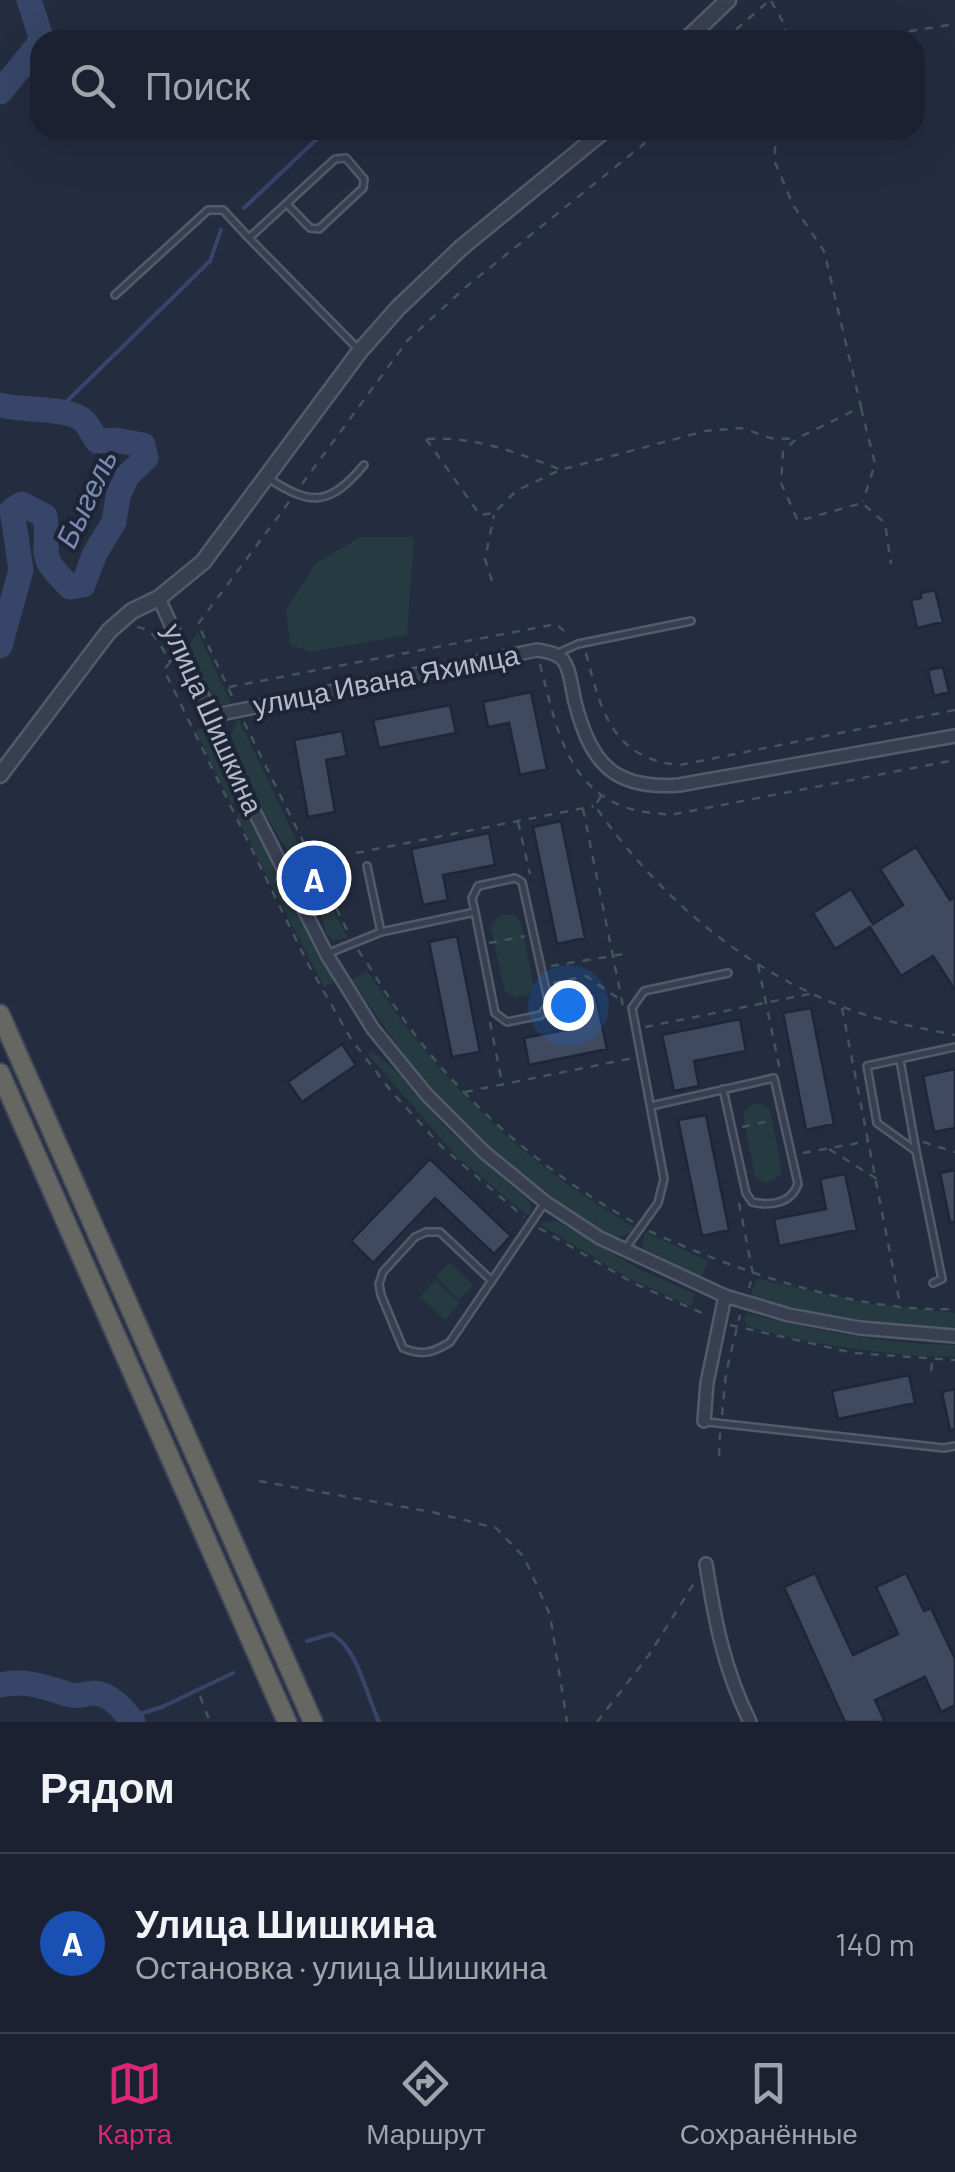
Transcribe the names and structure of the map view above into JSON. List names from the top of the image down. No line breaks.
{"streets":{"street":["улица Ивана Яхимца","улица Шишкина"]},"crossings":[["улица Ивана Яхимца","улица Шишкина"]],"water":["Быгель"],"page":{"search":"Поиск","pins":"A","heading":"Рядом","list":[{"mark":"A","name":"Улица Шишкина","note":"Остановка · улица Шишкина","value":"140 m"}],"nav":["Карта","Маршрут","Сохранённые"]}}
